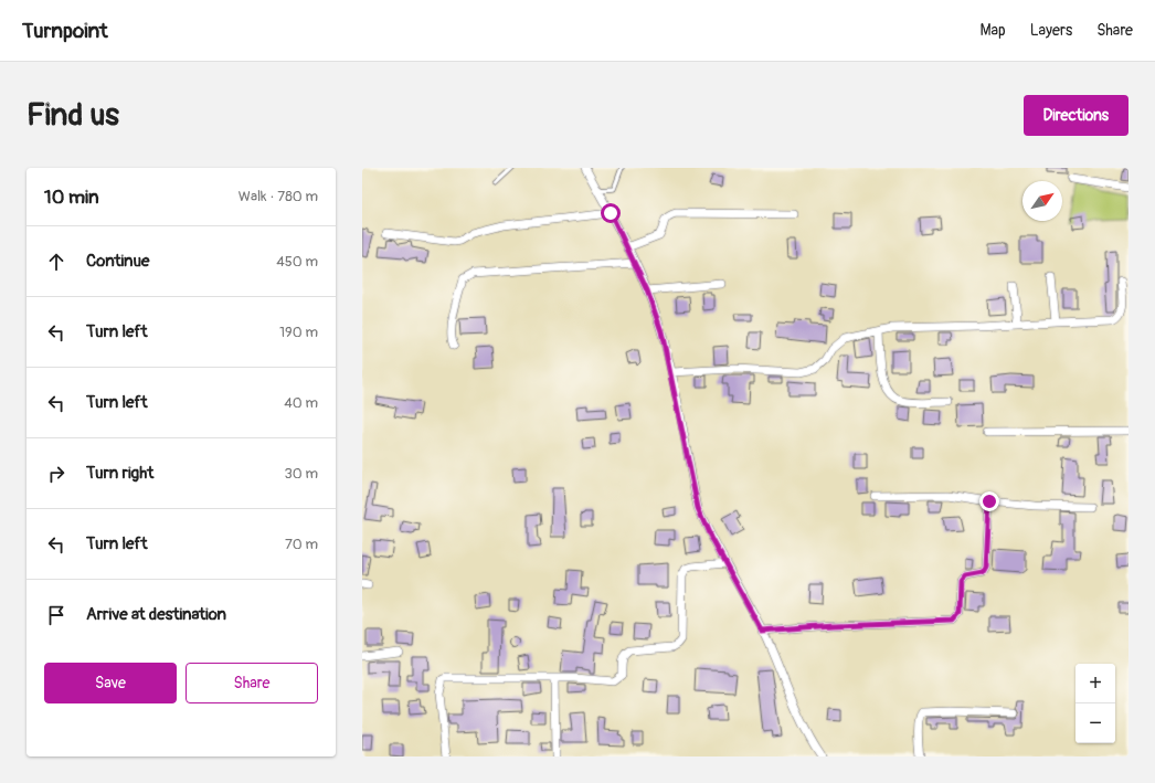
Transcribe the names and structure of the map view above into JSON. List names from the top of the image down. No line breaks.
{"north":"top right","page":{"header":"Turnpoint","nav":["Map","Layers","Share"],"buttons":["Directions",["Save","Share"]],"title":"Find us","heading":["10 min","Walk · 780 m"],"list":[["Continue","450 m"],["Turn left","190 m"],["Turn left","40 m"],["Turn right","30 m"],["Turn left","70 m"],"Arrive at destination"],"map_buttons":["+","−"]}}
